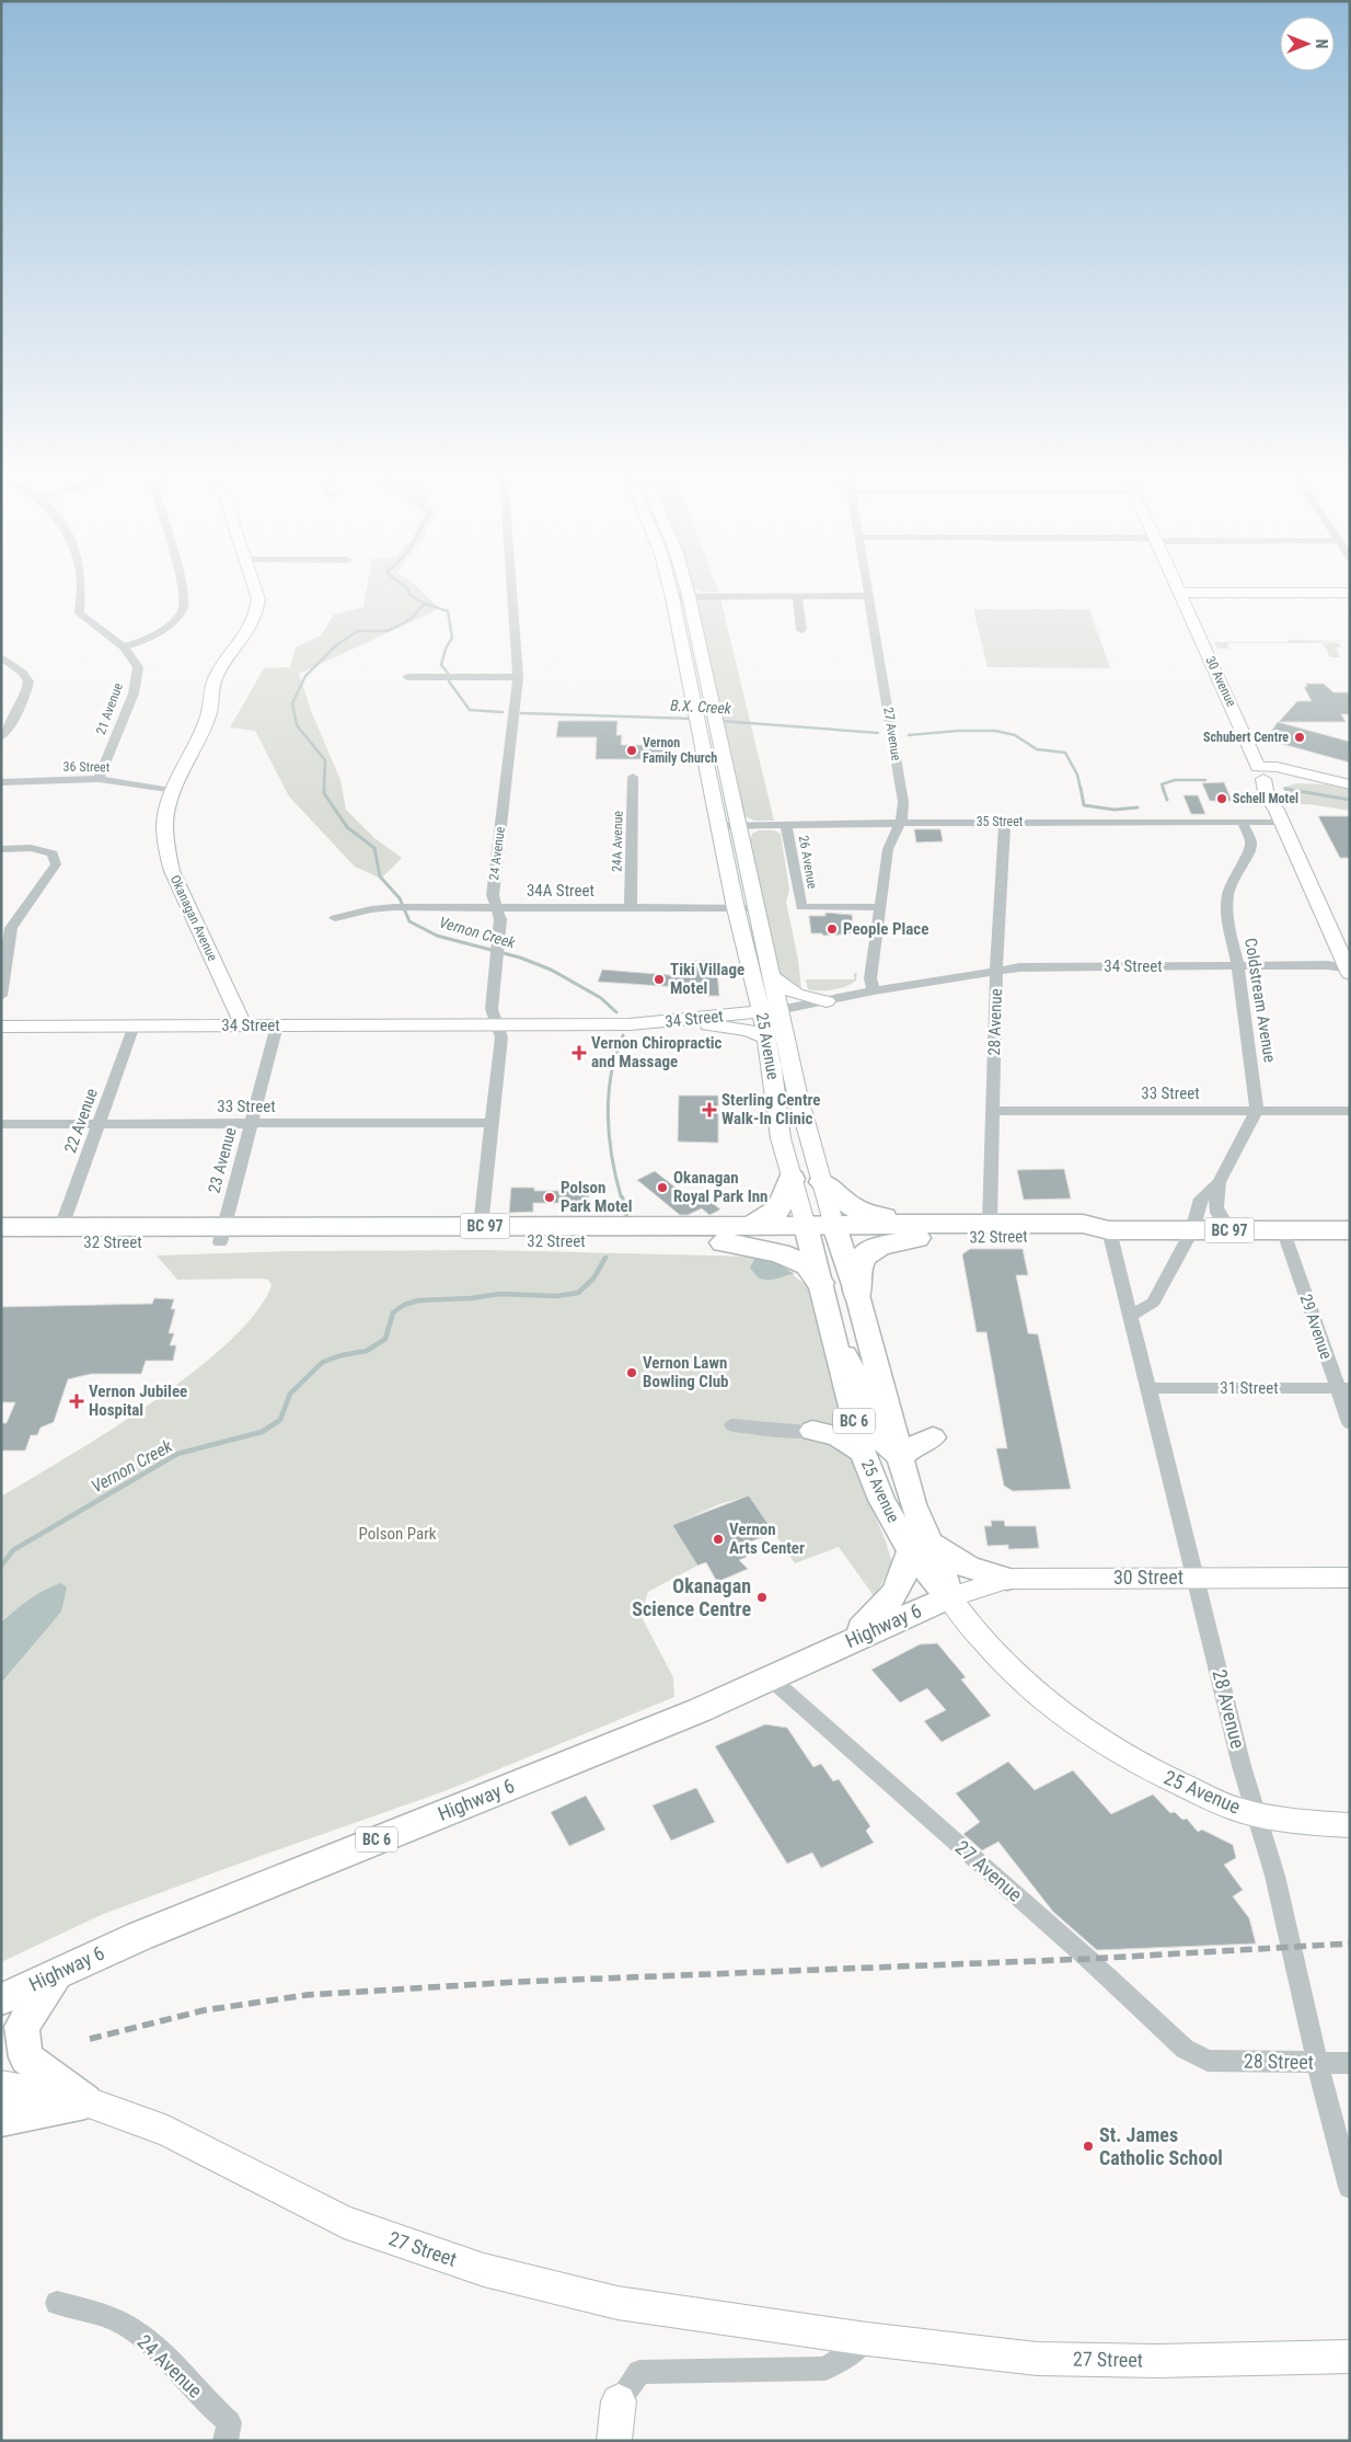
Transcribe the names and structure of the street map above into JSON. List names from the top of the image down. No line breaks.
{"streets":{"highway":["BC 97","32 Street"],"main road":["25 Avenue","BC 6","Highway 6"],"street":["30 Avenue","21 Avenue","27 Avenue","36 Street","35 Street","24A Avenue","24 Avenue","26 Avenue","34A Street","Okanagan Avenue","34 Street","Coldstream Avenue","28 Avenue","33 Street","22 Avenue","23 Avenue","29 Avenue","31 Street","30 Street","28 Street","27 Street"]},"crossings":[["30 Avenue","35 Street"],["30 Avenue","34 Street"],["21 Avenue","36 Street"],["27 Avenue","35 Street"],["27 Avenue","26 Avenue"],["27 Avenue","34 Street"],["27 Avenue","Highway 6"],["27 Avenue","28 Street"],["36 Street","Okanagan Avenue"],["35 Street","26 Avenue"],["35 Street","Coldstream Avenue"],["35 Street","28 Avenue"],["35 Street","25 Avenue"],["24A Avenue","34A Street"],["24 Avenue","34A Street"],["24 Avenue","34 Street"],["24 Avenue","33 Street"],["24 Avenue","32 Street"],["34A Street","25 Avenue"],["Okanagan Avenue","34 Street"],["34 Street","Coldstream Avenue"],["34 Street","28 Avenue"],["34 Street","25 Avenue"],["34 Street","22 Avenue"],["34 Street","23 Avenue"],["Coldstream Avenue","33 Street"],["28 Avenue","25 Avenue"],["28 Avenue","33 Street"],["28 Avenue","32 Street"],["28 Avenue","31 Street"],["28 Avenue","30 Street"],["28 Avenue","28 Street"],["25 Avenue","32 Street"],["25 Avenue","30 Street"],["25 Avenue","Highway 6"],["33 Street","22 Avenue"],["33 Street","23 Avenue"],["22 Avenue","32 Street"],["23 Avenue","32 Street"],["32 Street","29 Avenue"],["29 Avenue","31 Street"],["30 Street","Highway 6"]],"water":["B.X. Creek","Vernon Creek"],"parks":["Polson Park"],"places":{"other":["Schubert Centre","Vernon Family Church","Schell Motel","People Place","Tiki Village Motel","Okanagan Royal Park Inn","Polson Park Motel","Vernon Lawn Bowling Club","Vernon Arts Center","Okanagan Science Centre","St. James Catholic School"],"health":["Vernon Chiropractic and Massage","Sterling Centre Walk-In Clinic","Vernon Jubilee Hospital"]},"north":"right"}
